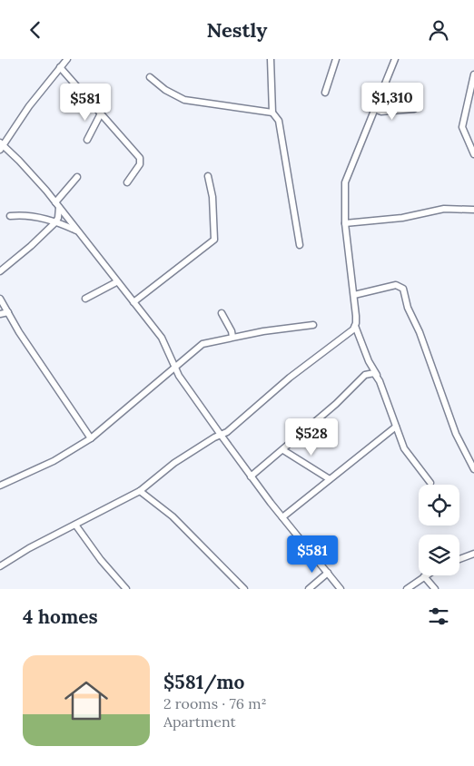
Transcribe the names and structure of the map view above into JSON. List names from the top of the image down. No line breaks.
{"page":{"header":"Nestly","price":["$1,310","$581","$528","$581"],"heading":"4 homes","list":[{"name":"$581/mo","note":"2 rooms · 76 m² · Apartment"}]}}
